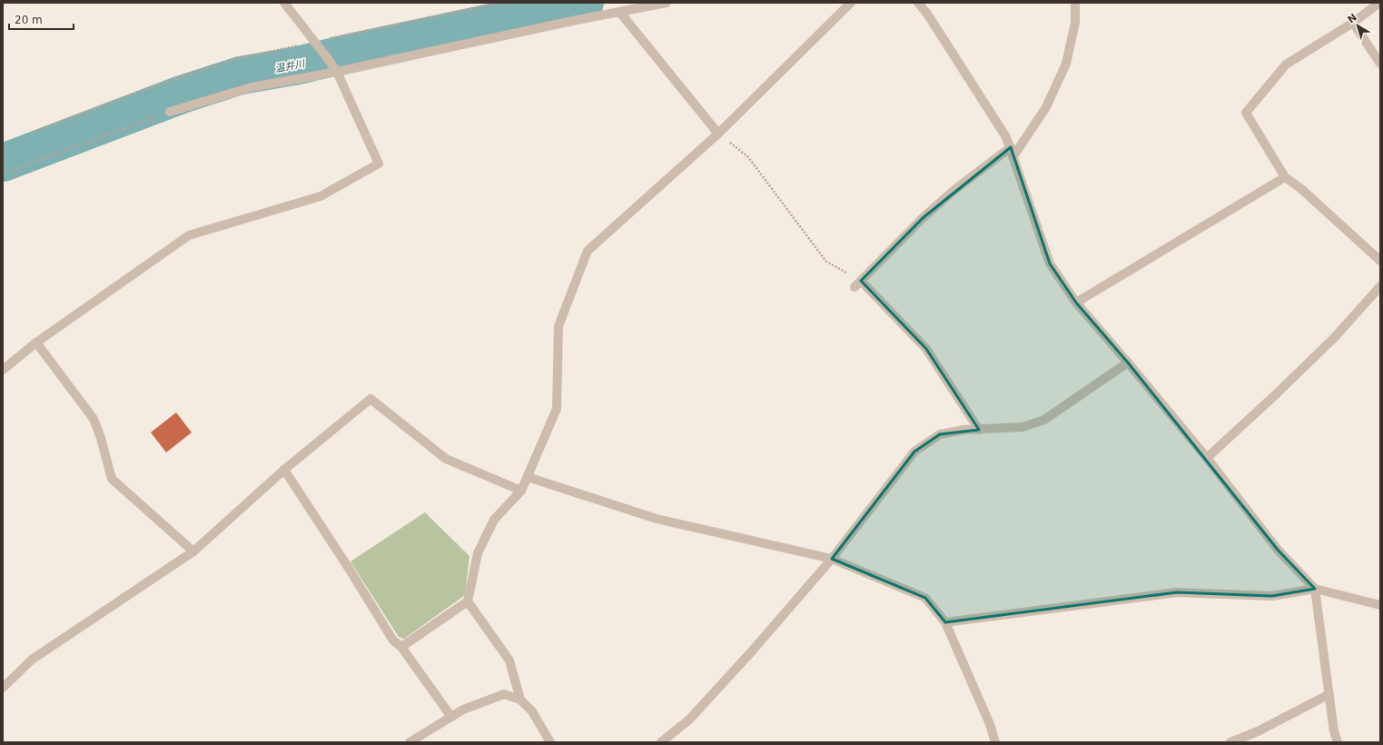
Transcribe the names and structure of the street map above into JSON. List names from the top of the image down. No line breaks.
{"water":["温井川"],"scale_bar":"20 m","north":"top left"}
